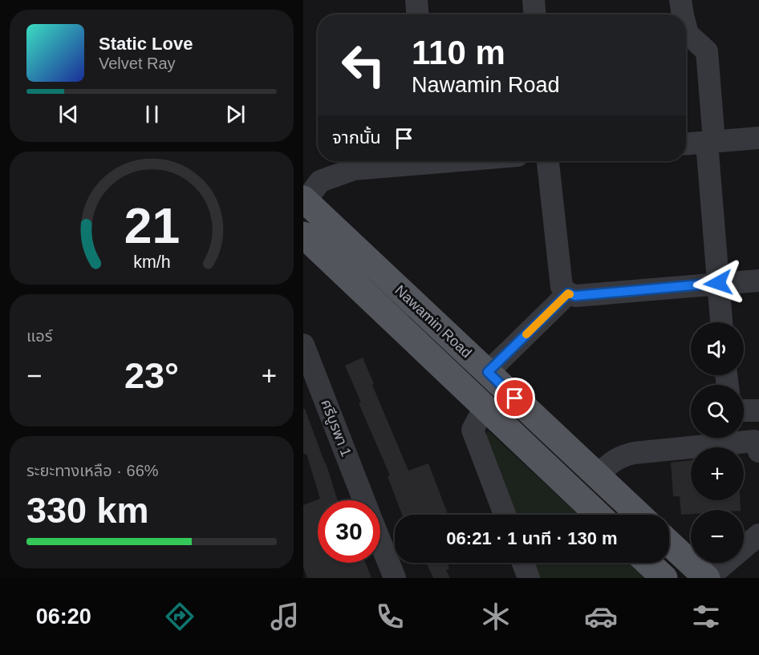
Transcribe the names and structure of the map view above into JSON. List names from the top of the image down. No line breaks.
{"streets":{"main road":["Nawamin Road"],"street":["ศรีบูรพา 1"]},"page":{"turn":["110 m","Nawamin Road"],"song":["Static Love","Velvet Ray"],"then":"จากนั้น","tile":["แอร์",["ระยะทางเหลือ · 66%","330 km"]],"map_buttons":["+","−"],"heat":["−","23°","+"],"limit":"30","trip":"06:21 · 1 นาที · 130 m","tabs":"06:20","gauge":["21","km/h"]}}
